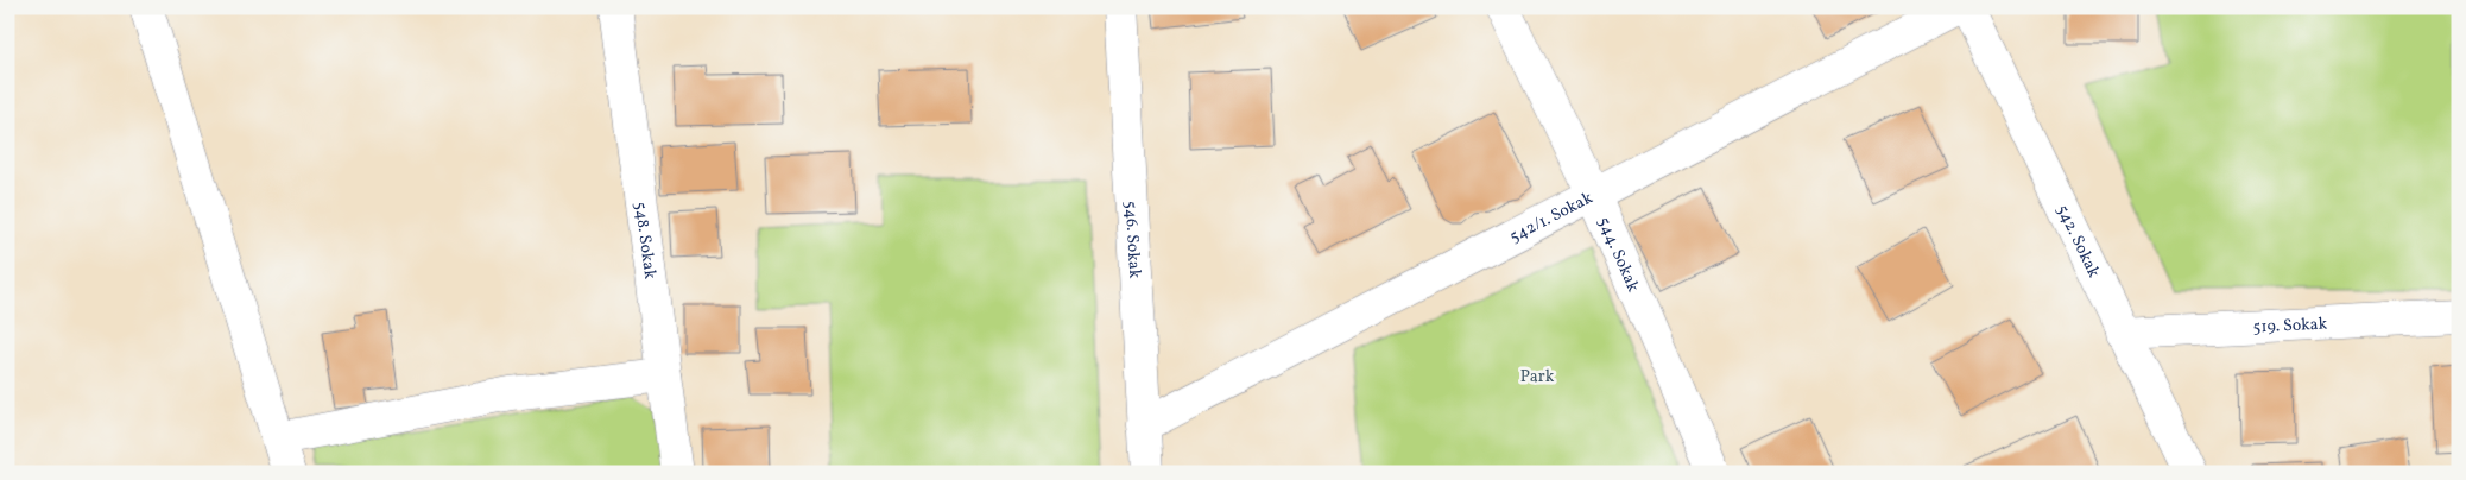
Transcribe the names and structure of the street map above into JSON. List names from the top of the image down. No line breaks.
{"streets":{"street":["542/1. Sokak","548. Sokak","546. Sokak","542. Sokak","544. Sokak","519. Sokak"]},"crossings":[["542/1. Sokak","546. Sokak"],["542/1. Sokak","544. Sokak"],["542. Sokak","519. Sokak"]],"parks":["Park"]}
